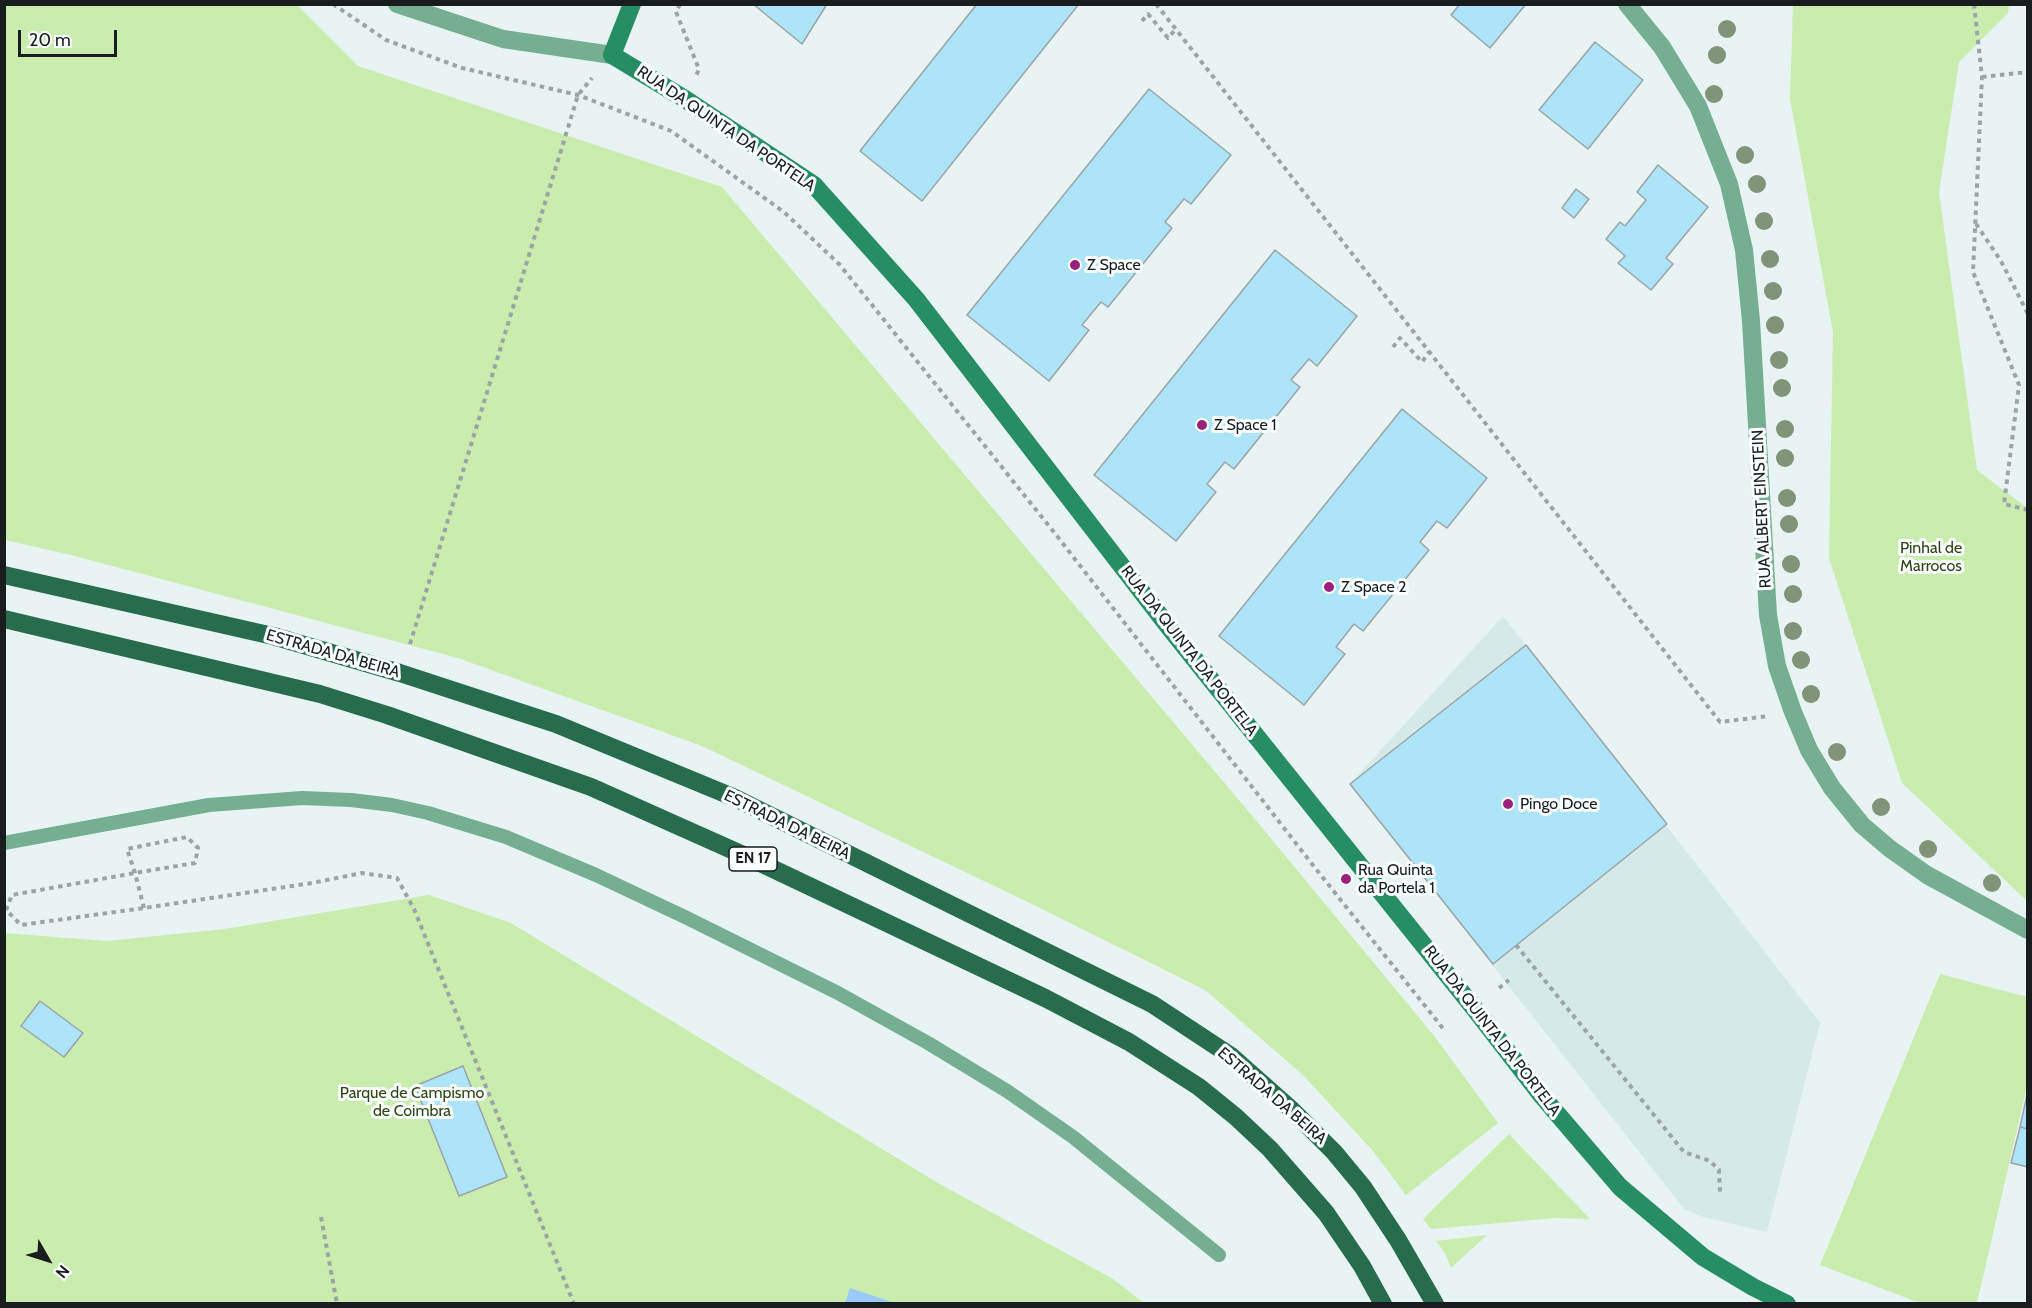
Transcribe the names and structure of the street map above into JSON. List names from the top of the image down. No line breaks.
{"streets":{"main road":["ESTRADA DA BEIRA","EN 17"],"street":["RUA DA QUINTA DA PORTELA","RUA ALBERT EINSTEIN"]},"parks":["Pinhal de Marrocos","Parque de Campismo de Coimbra"],"places":["Z Space","Z Space 1","Z Space 2","Pingo Doce","Rua Quinta da Portela 1"],"scale_bar":"20 m","north":"bottom right"}
